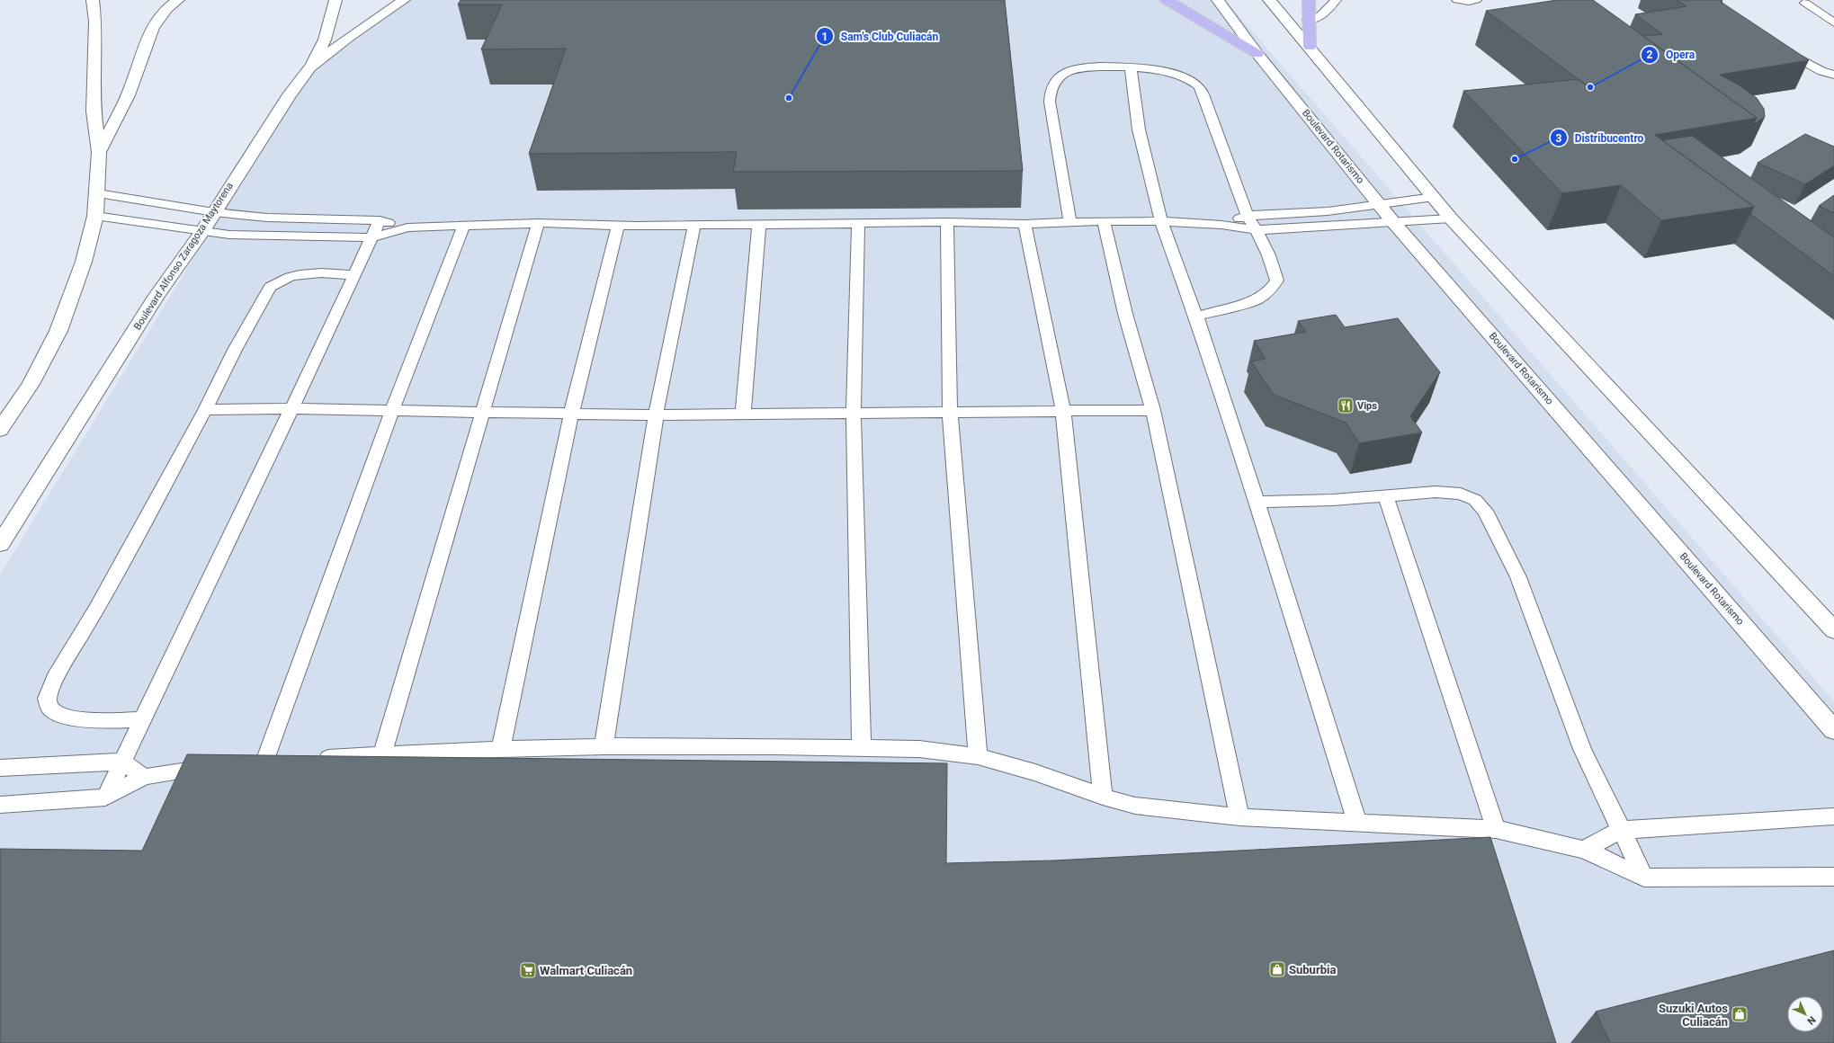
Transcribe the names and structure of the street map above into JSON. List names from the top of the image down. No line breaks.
{"streets":{"street":["Boulevard Rotarismo","Boulevard Alfonso Zaragoza Maytorena"]},"places":{"other":["Opera","Sam's Club Culiacán","Distribucentro"],"restaurant":["Vips"],"shop":["Suburbia","Suzuki Autos Culiacán"],"supermarket":["Walmart Culiacán"]},"north":"bottom right"}
